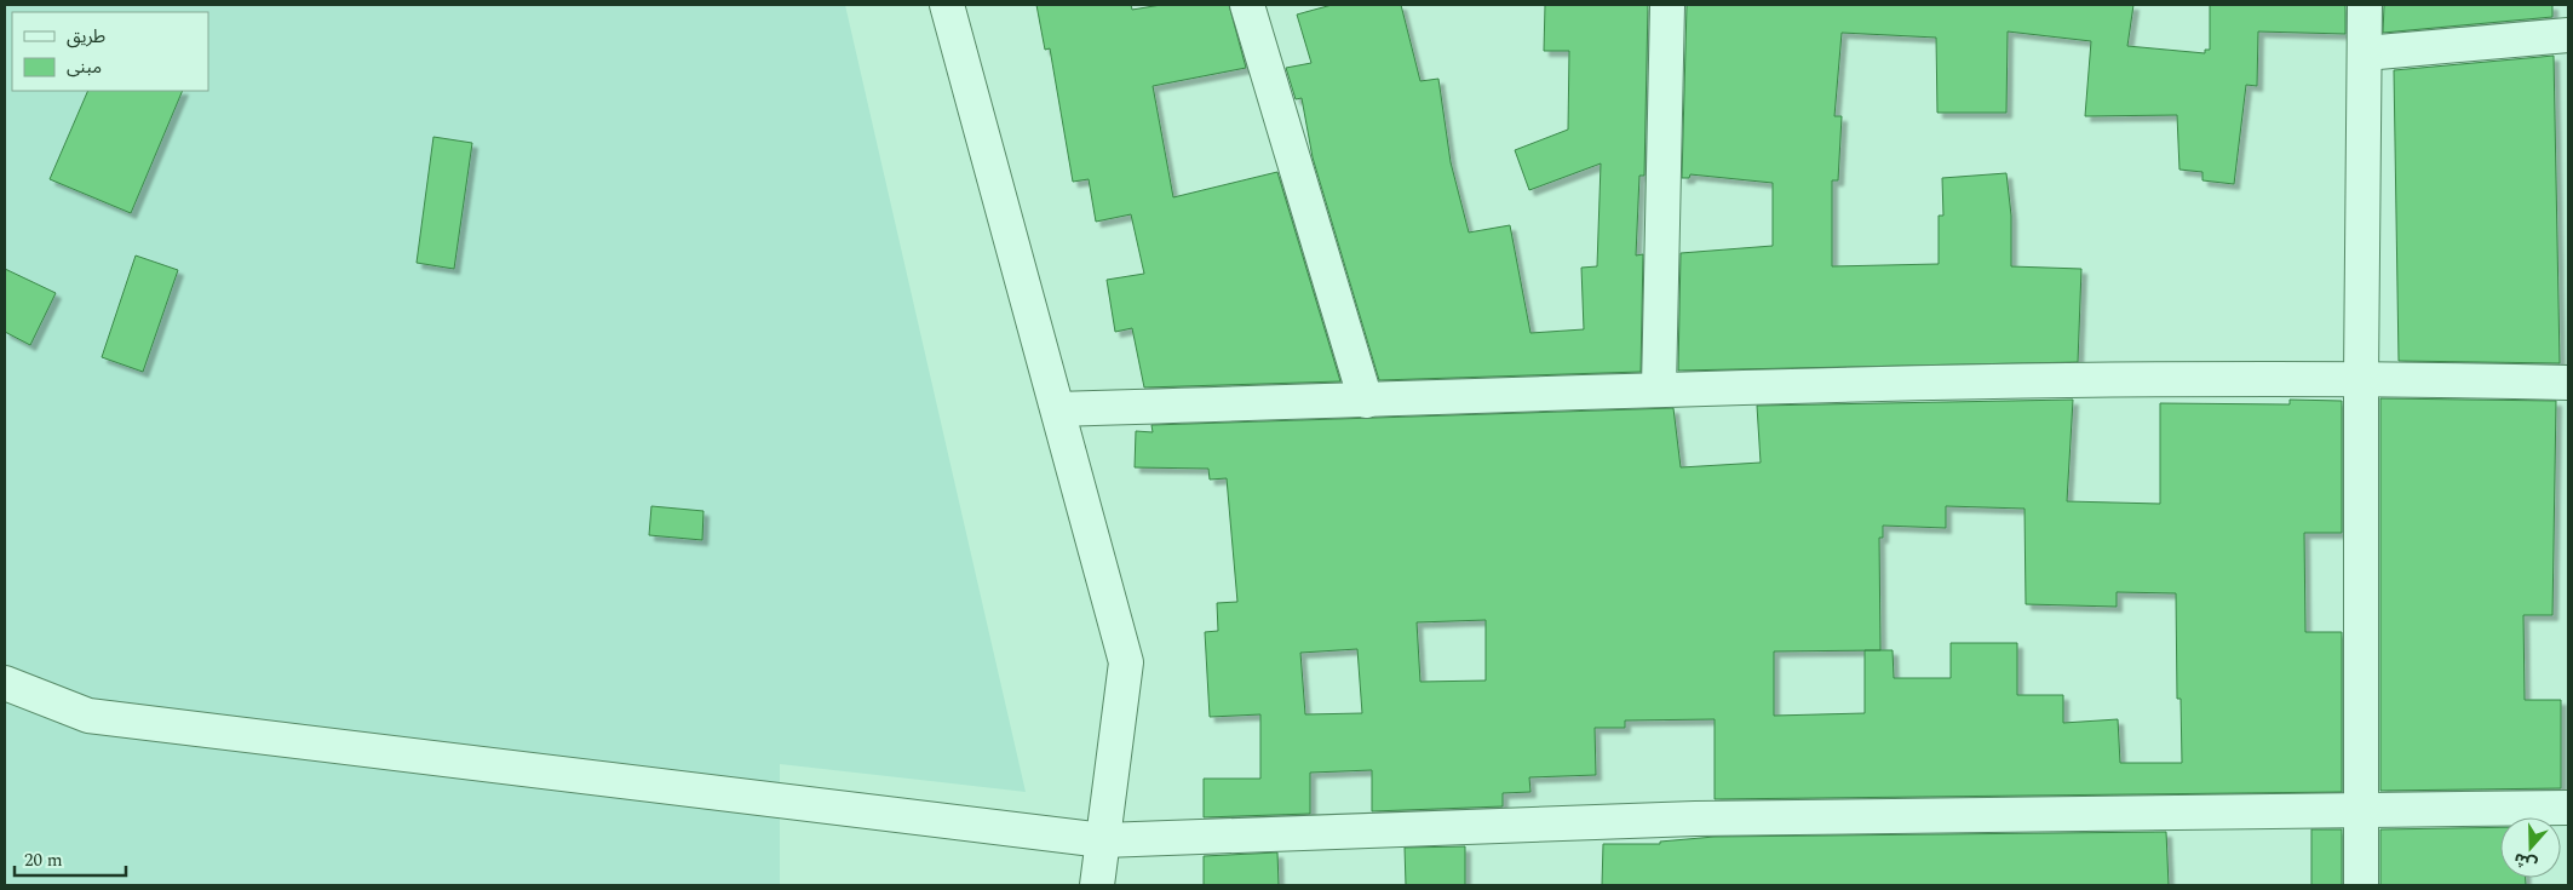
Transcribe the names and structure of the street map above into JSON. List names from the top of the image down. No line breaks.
{"legend":["طريق","مبنى"],"scale_bar":"20 m","north":"bottom"}
